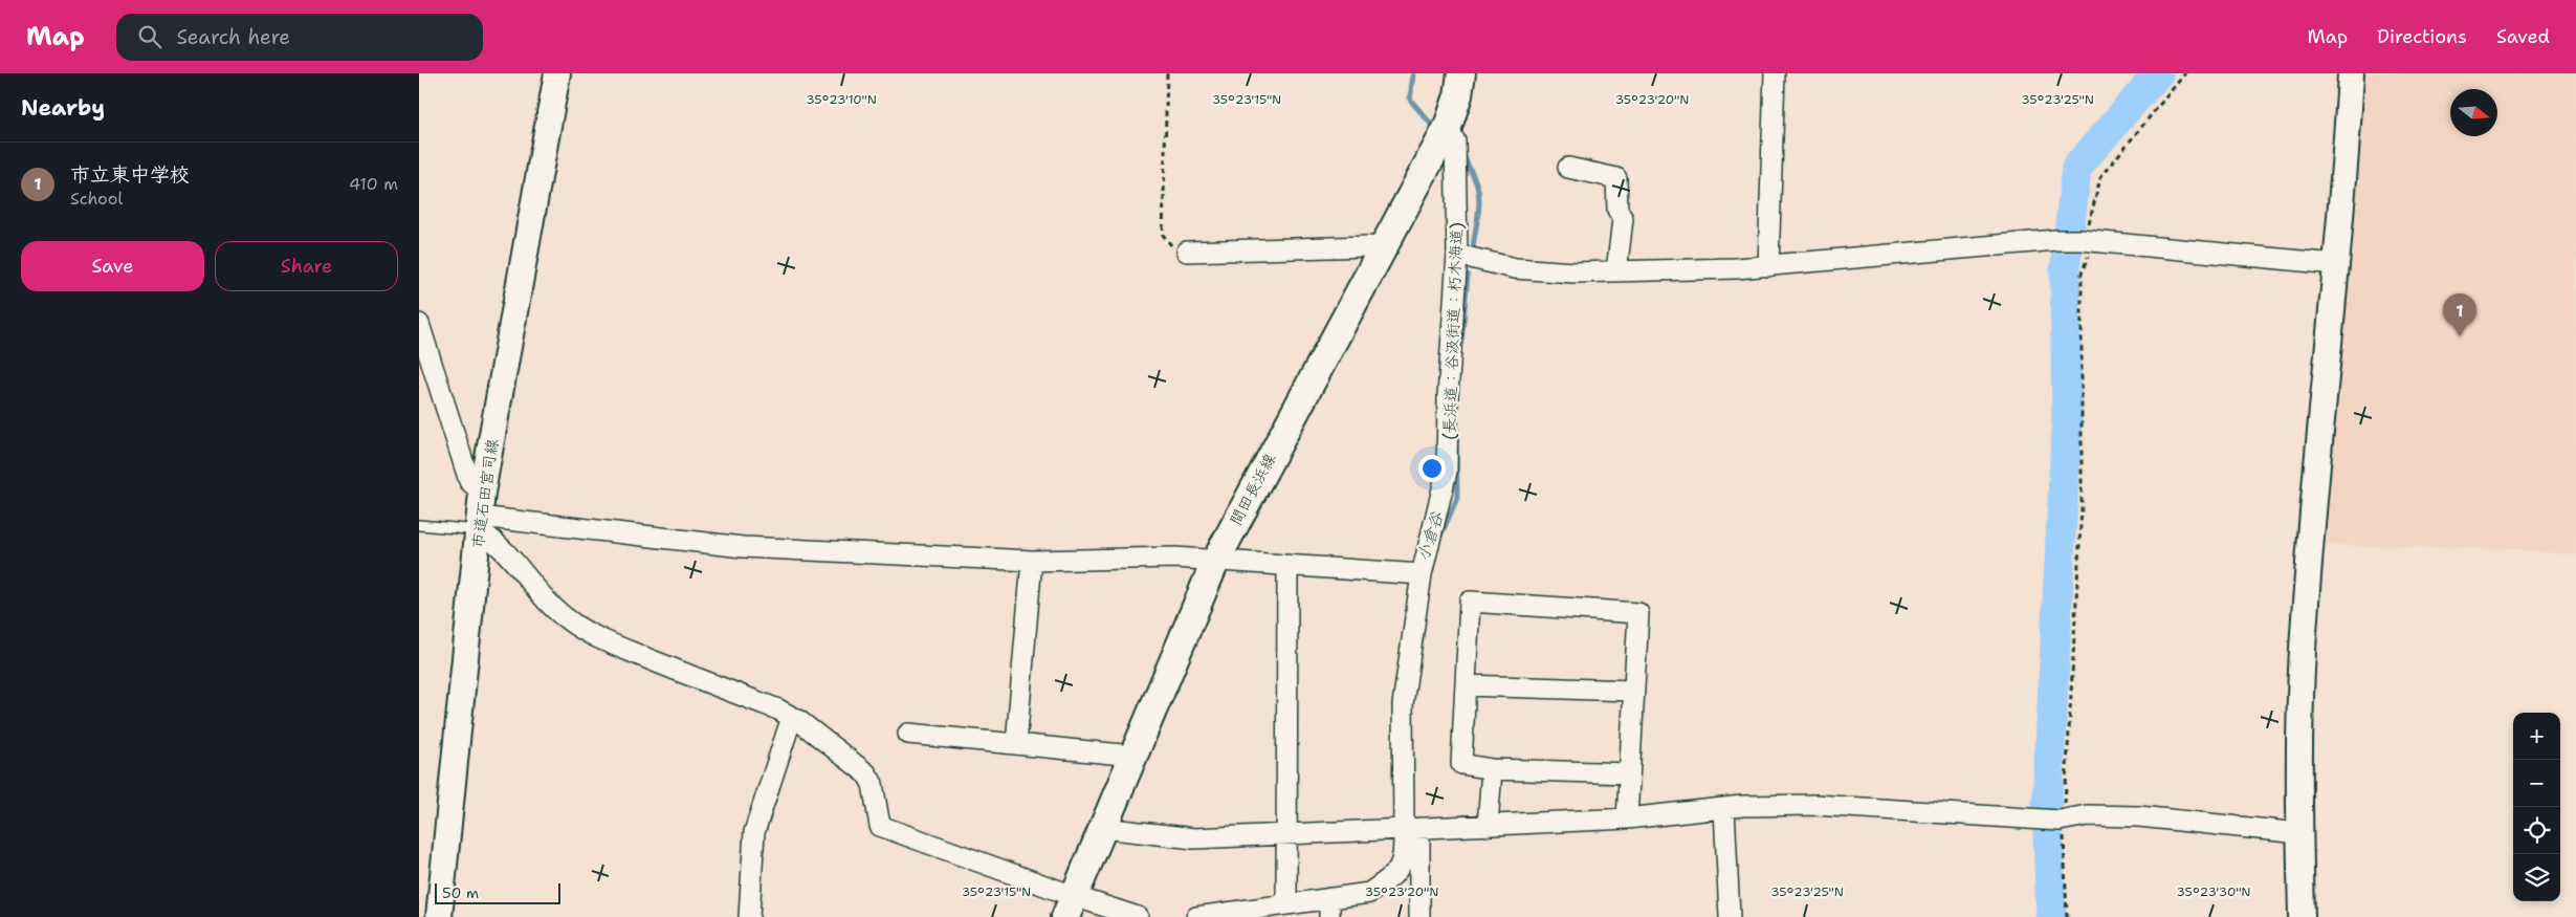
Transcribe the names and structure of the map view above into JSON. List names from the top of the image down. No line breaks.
{"streets":{"main road":["間田長浜線"],"street":["(長浜道：谷汲街道：朽木海道)","市道石田宮司線"]},"crossings":[["(長浜道：谷汲街道：朽木海道)","間田長浜線"]],"water":["小倉谷"],"scale_bar":"50 m","north":"right","page":{"header":"Map","search":"Search here","nav":["Map","Directions","Saved"],"heading":"Nearby","list":[{"mark":"1","name":"市立東中学校","note":"School","value":"410 m"}],"buttons":["Save","Share"],"pins":"1","map_buttons":["+","−"],"scale":"50 m"},"coordinates":["35°23'10\"N","35°23'15\"N","35°23'20\"N","35°23'25\"N","35°23'30\"N"]}
